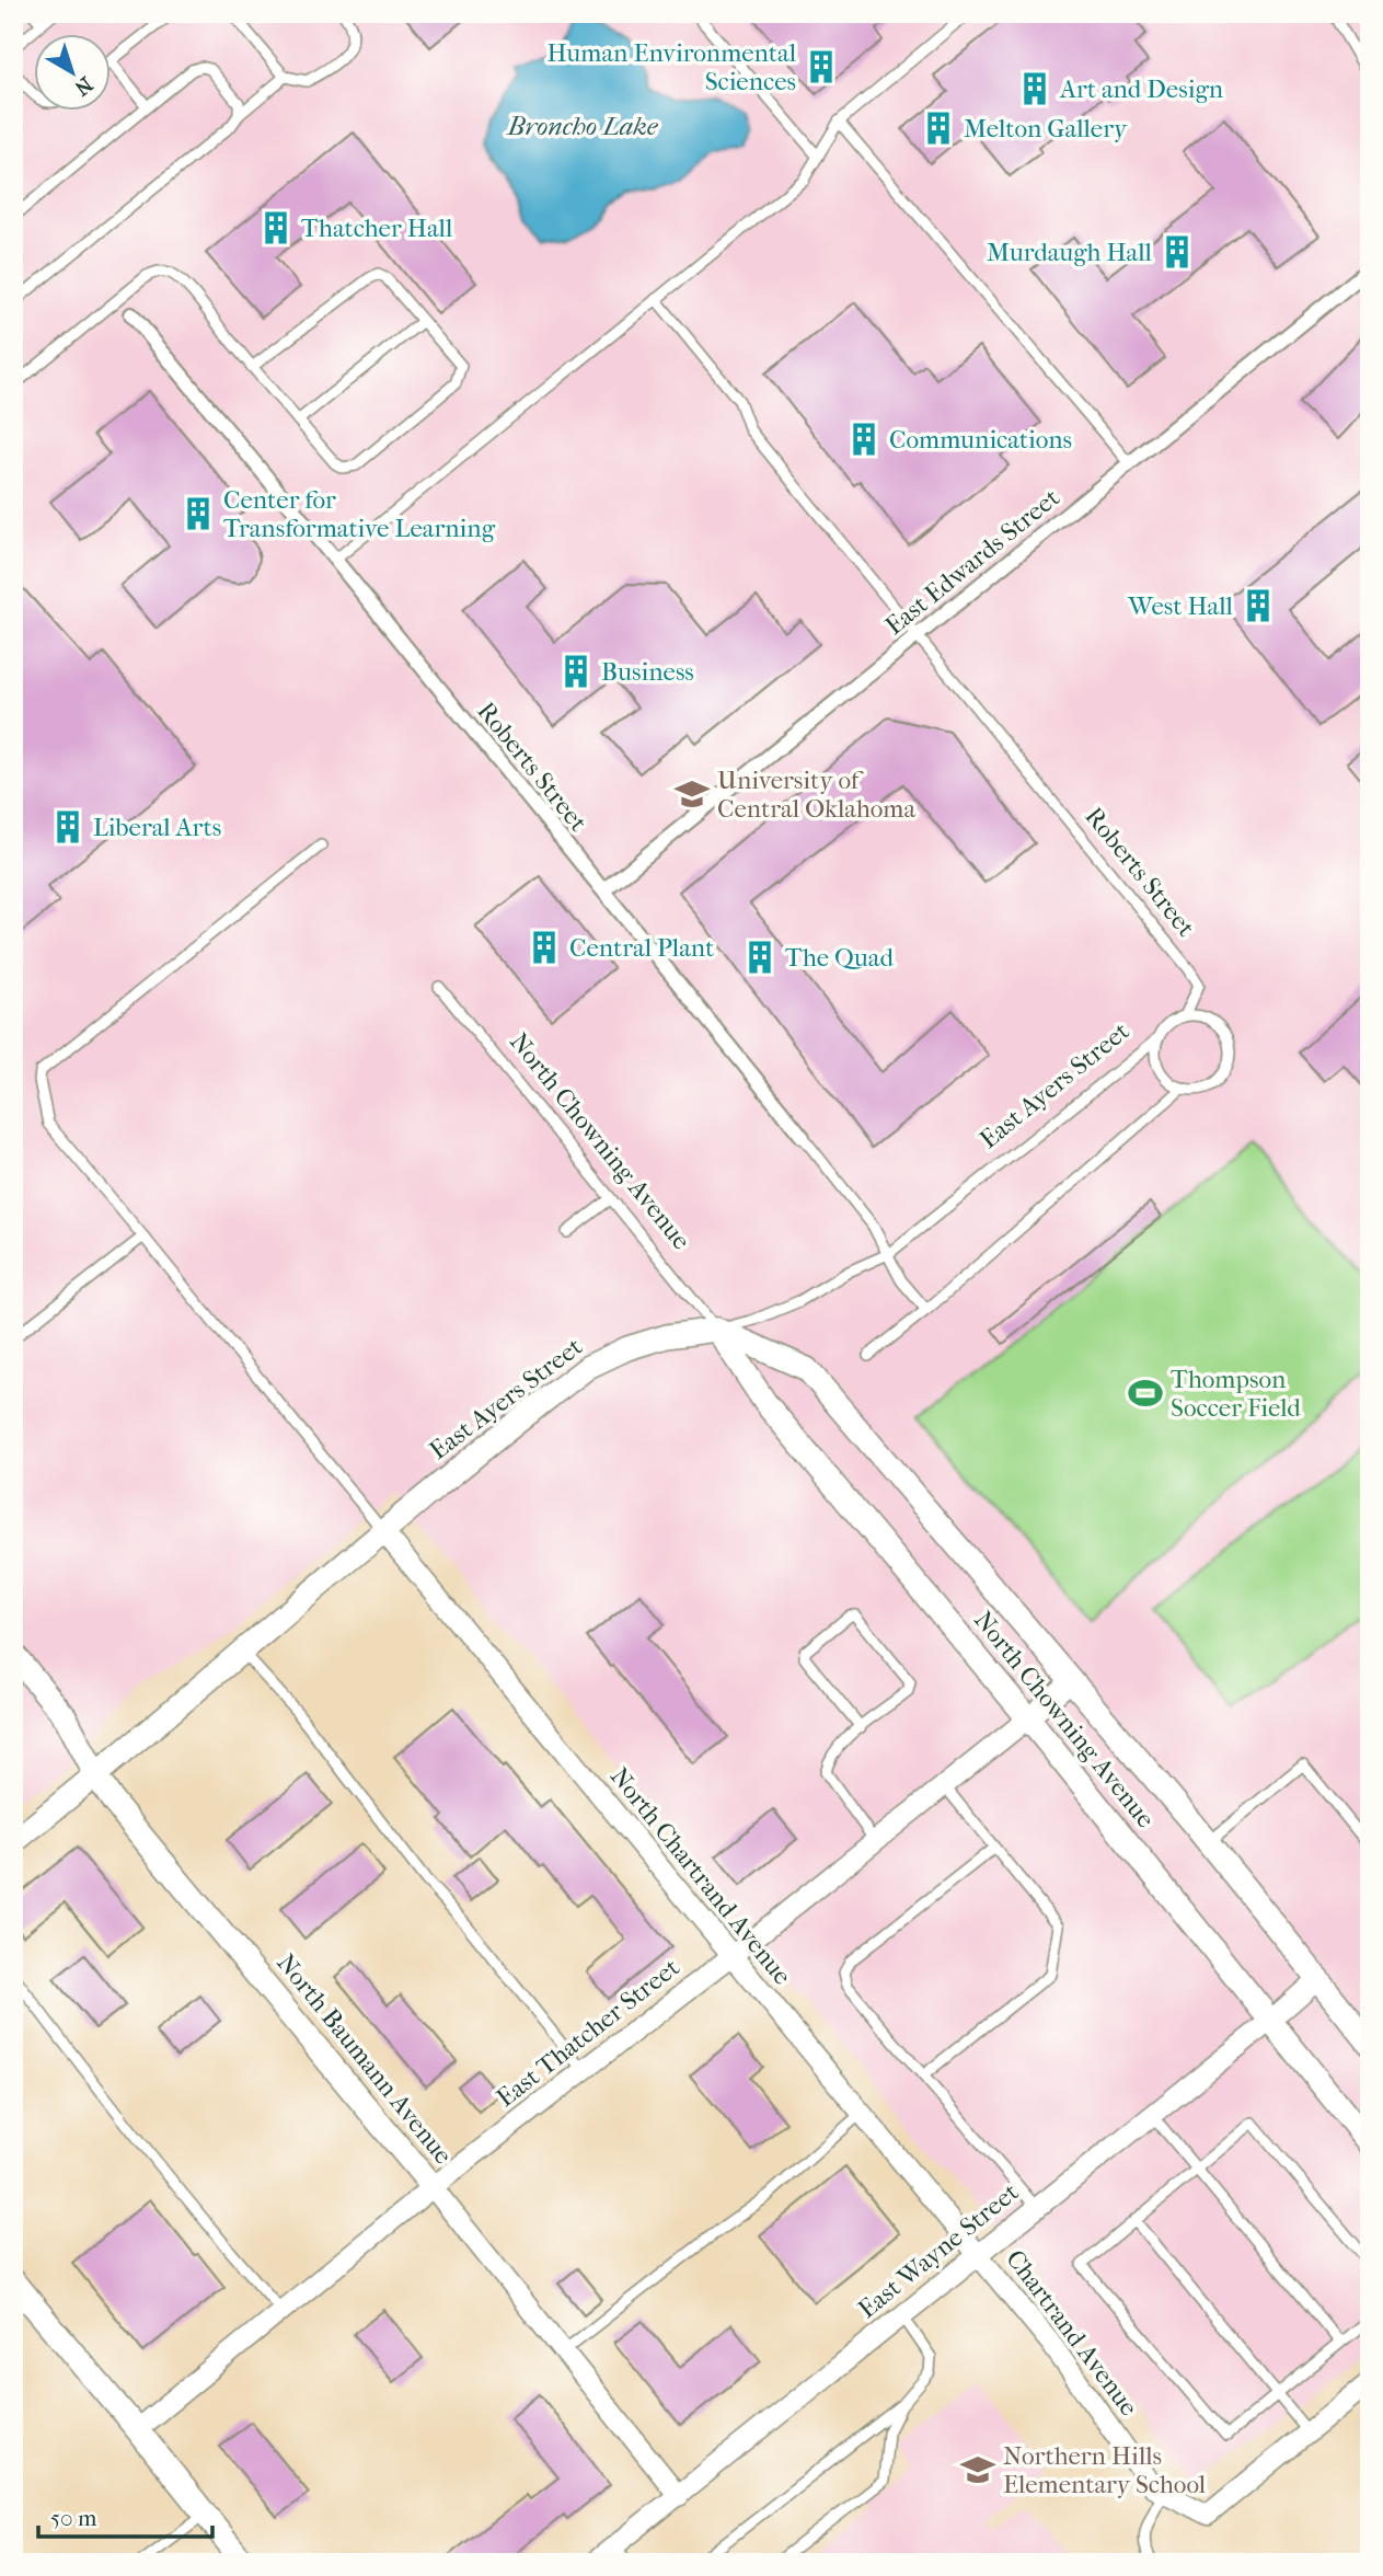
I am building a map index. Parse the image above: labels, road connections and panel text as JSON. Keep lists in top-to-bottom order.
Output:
{
  "streets": {
    "street": [
      "East Edwards Street",
      "Roberts Street",
      "East Ayers Street",
      "North Chowning Avenue",
      "North Chartrand Avenue",
      "East Thatcher Street",
      "North Baumann Avenue",
      "East Wayne Street",
      "Chartrand Avenue"
    ]
  },
  "crossings": [
    ["East Edwards Street", "Roberts Street"],
    ["Roberts Street", "East Ayers Street"],
    ["East Ayers Street", "North Chowning Avenue"],
    ["East Ayers Street", "North Chartrand Avenue"],
    ["East Ayers Street", "North Baumann Avenue"],
    ["North Chowning Avenue", "East Thatcher Street"],
    ["North Chowning Avenue", "East Wayne Street"],
    ["North Chartrand Avenue", "East Thatcher Street"],
    ["North Chartrand Avenue", "East Wayne Street"],
    ["North Chartrand Avenue", "Chartrand Avenue"],
    ["East Thatcher Street", "North Baumann Avenue"],
    ["North Baumann Avenue", "East Wayne Street"],
    ["East Wayne Street", "Chartrand Avenue"]
  ],
  "water": ["Broncho Lake"],
  "places": {
    "building": [
      "Human Environmental Sciences",
      "Art and Design",
      "Melton Gallery",
      "Thatcher Hall",
      "Murdaugh Hall",
      "Communications",
      "Center for Transformative Learning",
      "West Hall",
      "Business",
      "Liberal Arts",
      "Central Plant",
      "The Quad"
    ],
    "school or university": ["University of Central Oklahoma", "Northern Hills Elementary School"],
    "sports": ["Thompson Soccer Field"]
  },
  "scale_bar": "50 m",
  "north": "bottom right"
}
